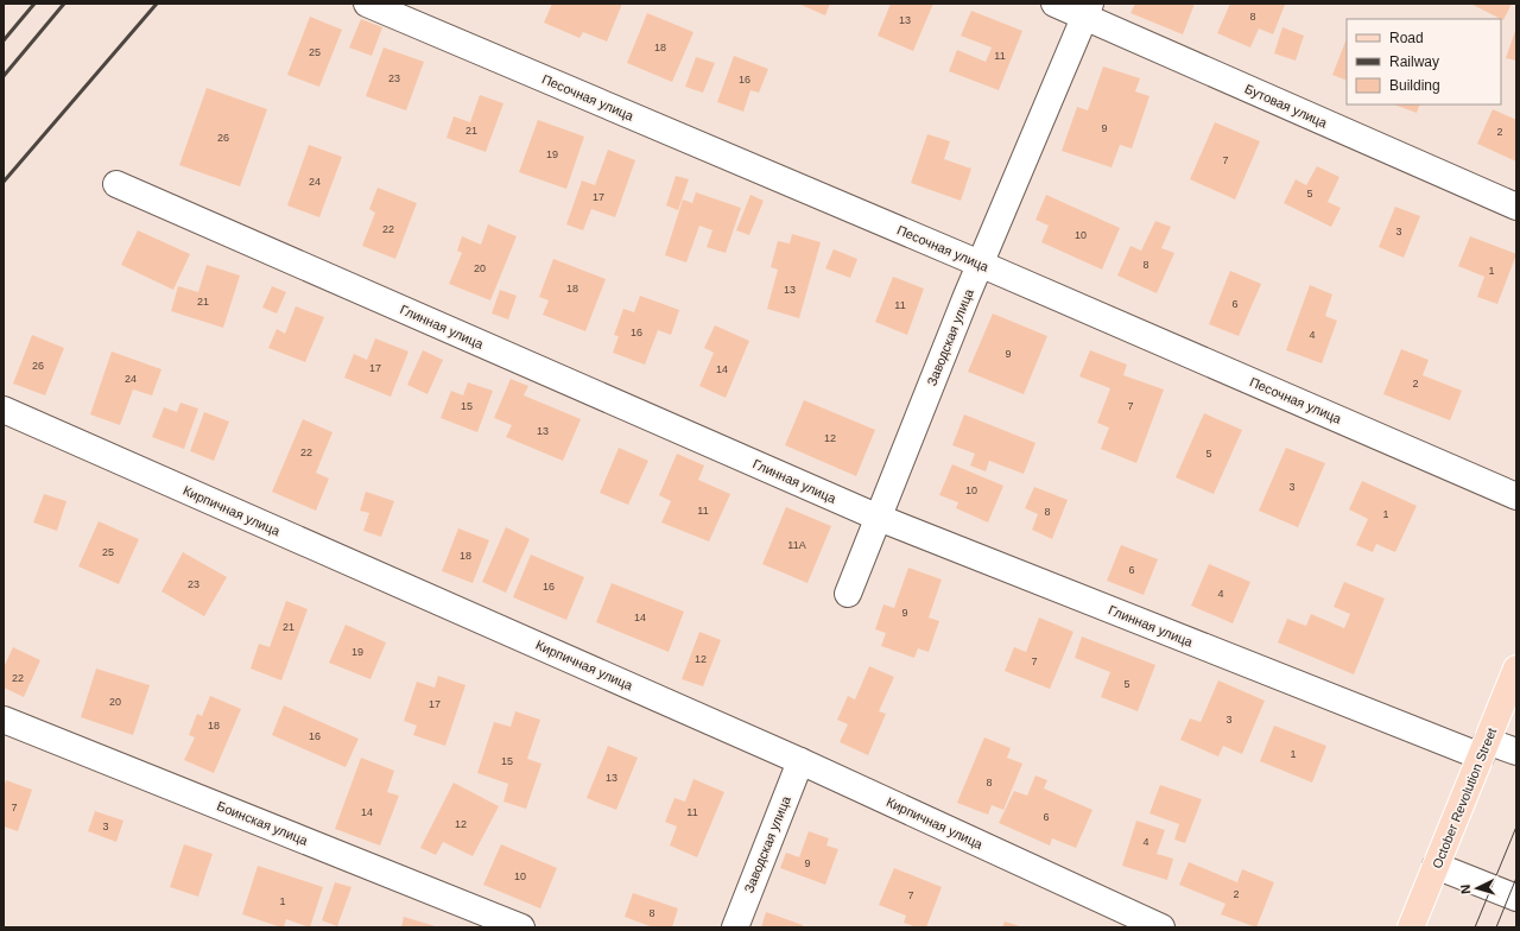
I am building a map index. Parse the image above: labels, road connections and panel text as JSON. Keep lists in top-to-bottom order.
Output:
{
  "streets": {
    "main road": ["October Revolution Street"],
    "street": [
      "Песочная улица",
      "Бутовая улица",
      "Глинная улица",
      "Заводская улица",
      "Кирпичная улица",
      "Боинская улица"
    ]
  },
  "crossings": [
    ["Песочная улица", "Заводская улица"],
    ["Бутовая улица", "Заводская улица"],
    ["Глинная улица", "Заводская улица"],
    ["Глинная улица", "October Revolution Street"],
    ["Заводская улица", "Кирпичная улица"]
  ],
  "house_numbers": [
    "8",
    "13",
    "18",
    "25",
    "11",
    "23",
    "16",
    "9",
    "21",
    "2",
    "26",
    "19",
    "7",
    "24",
    "5",
    "17",
    "22",
    "3",
    "10",
    "8",
    "20",
    "1",
    "18",
    "13",
    "21",
    "6",
    "11",
    "16",
    "4",
    "9",
    "26",
    "17",
    "14",
    "24",
    "2",
    "15",
    "7",
    "13",
    "12",
    "22",
    "5",
    "3",
    "10",
    "11",
    "8",
    "1",
    "11А",
    "25",
    "18",
    "6",
    "23",
    "16",
    "4",
    "9",
    "14",
    "21",
    "19",
    "12",
    "7",
    "22",
    "5",
    "20",
    "17",
    "3",
    "18",
    "16",
    "1",
    "15",
    "13",
    "8",
    "7",
    "14",
    "11",
    "6",
    "12",
    "3",
    "4",
    "9",
    "10",
    "2",
    "7",
    "1",
    "8"
  ],
  "legend": ["Road", "Railway", "Building"],
  "north": "left"
}
